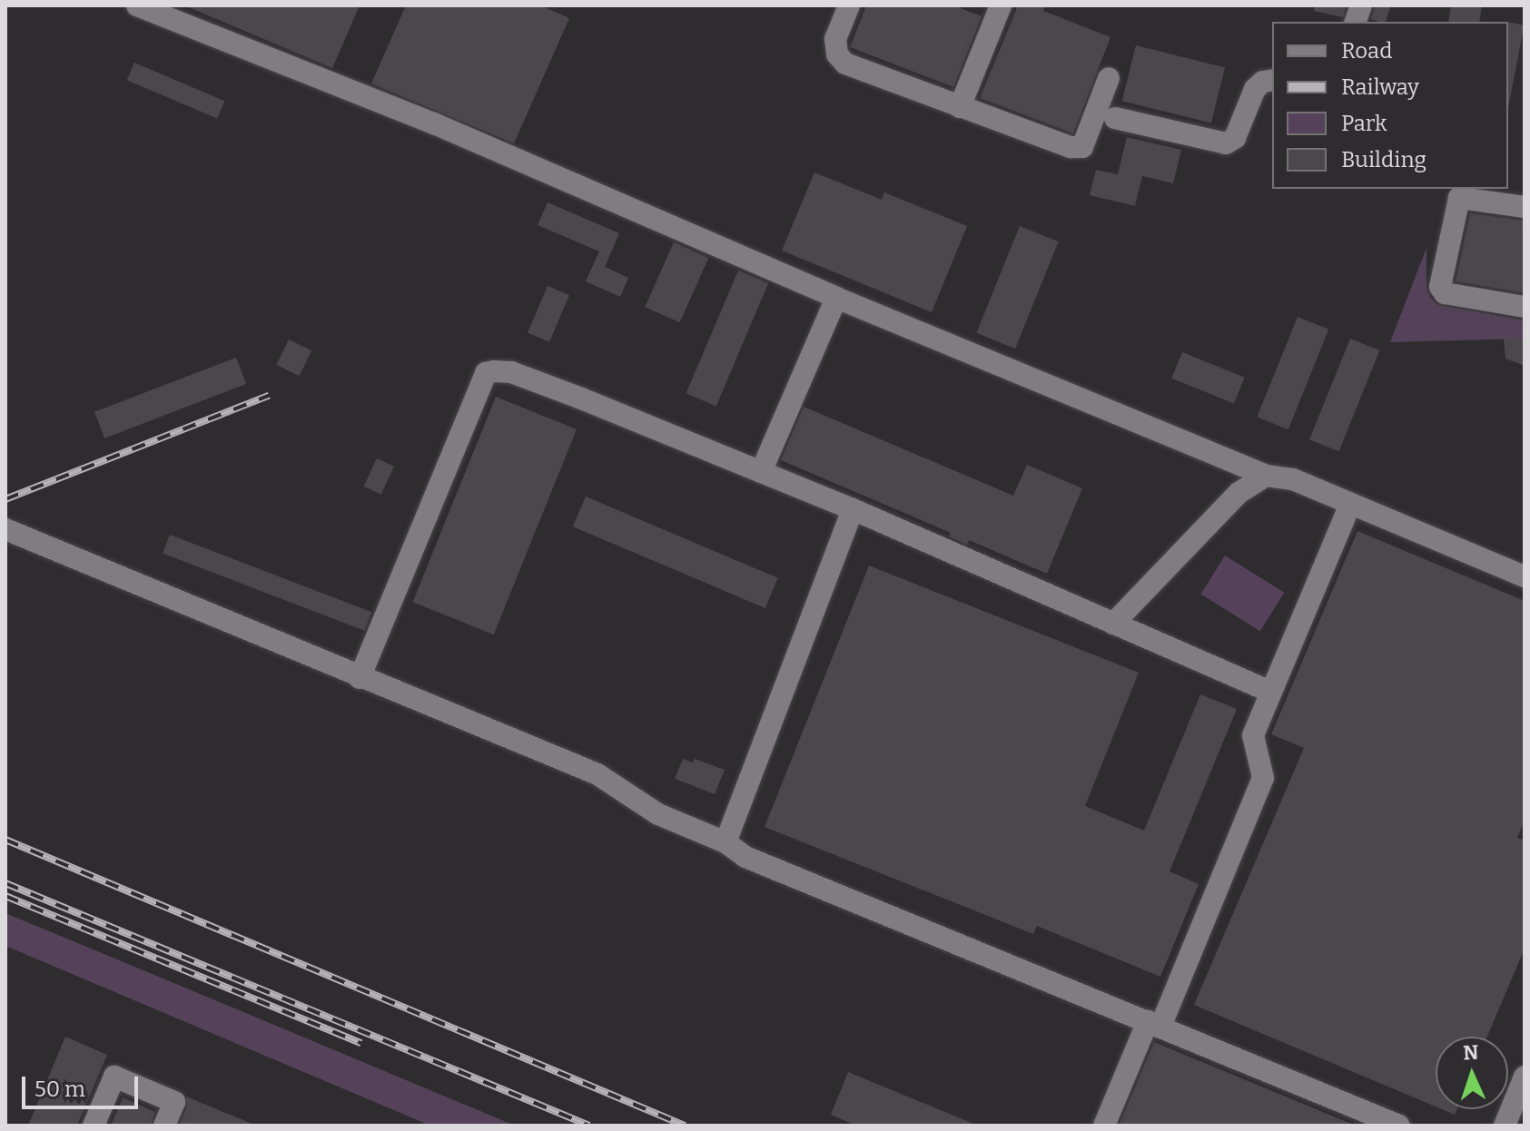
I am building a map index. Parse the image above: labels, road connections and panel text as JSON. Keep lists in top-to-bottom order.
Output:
{
  "legend": [
    "Road",
    "Railway",
    "Park",
    "Building"
  ],
  "scale_bar": "50 m",
  "north": "top"
}
